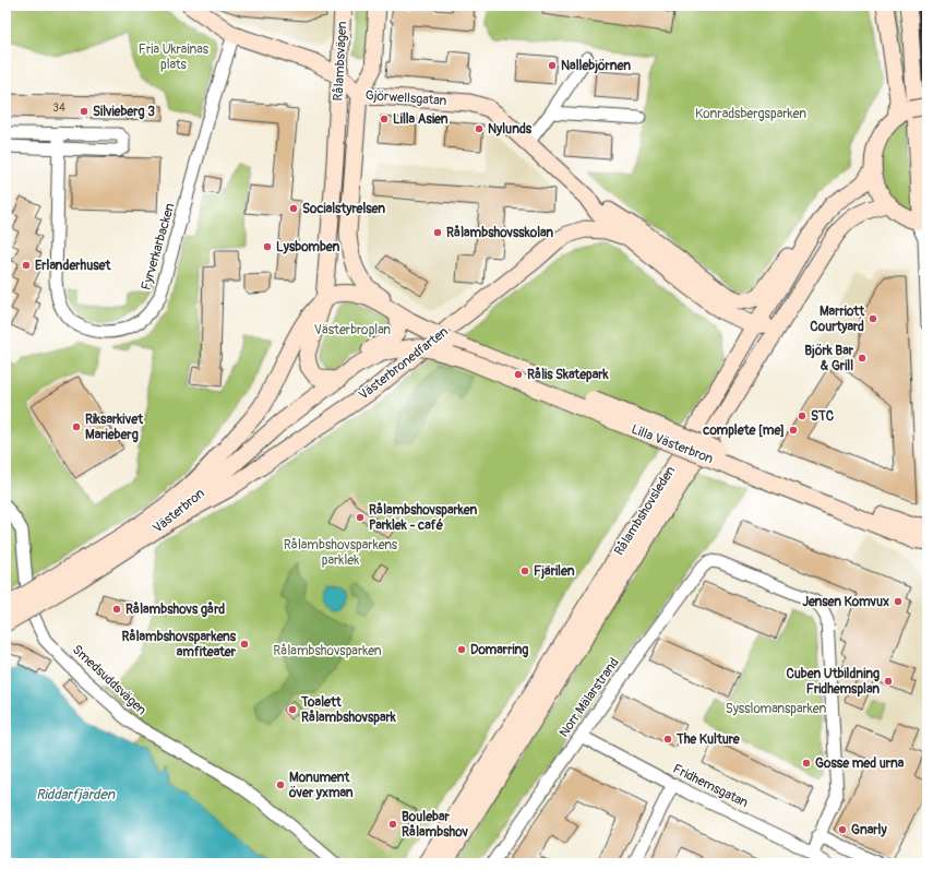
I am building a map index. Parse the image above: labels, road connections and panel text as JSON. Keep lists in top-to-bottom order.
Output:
{
  "streets": {
    "main road": [
      "Rålambsvägen",
      "Gjörwellsgatan",
      "Västerbronedfarten",
      "Lilla Västerbron",
      "Västerbron",
      "Rålambshovsleden"
    ],
    "street": [
      "Fyrverkarbacken",
      "Smedsuddsvägen",
      "Norr Mälarstrand",
      "Fridhemsgatan"
    ]
  },
  "crossings": [
    ["Rålambsvägen", "Gjörwellsgatan"],
    ["Rålambsvägen", "Lilla Västerbron"],
    ["Rålambsvägen", "Västerbron"],
    ["Gjörwellsgatan", "Fyrverkarbacken"],
    ["Gjörwellsgatan", "Västerbronedfarten"],
    ["Gjörwellsgatan", "Rålambshovsleden"],
    ["Västerbronedfarten", "Västerbron"],
    ["Norr Mälarstrand", "Fridhemsgatan"]
  ],
  "water": ["Riddarfjärden"],
  "parks": [
    "Fria Ukrainas plats",
    "Konradsbergsparken",
    "Västerbroplan",
    "Rålambshovsparkens parklek",
    "Rålambshovsparken",
    "Sysslomansparken"
  ],
  "places": [
    "Nallebjörnen",
    "Silvieberg 3",
    "Lilla Asien",
    "Nylunds",
    "Socialstyrelsen",
    "Rålambshovsskolan",
    "Lysbomben",
    "Erlanderhuset",
    "Marriott Courtyard",
    "Björk Bar & Grill",
    "Rålis Skatepark",
    "STC",
    "Riksarkivet Marieberg",
    "complete [me]",
    "Rålambshovsparken Parklek - café",
    "Fjärilen",
    "Jensen Komvux",
    "Rålambshovs gård",
    "Rålambshovsparkens amfiteater",
    "Domarring",
    "Cuben Utbildning Fridhemsplan",
    "Toalett Rålambshovspark",
    "The Kulture",
    "Gosse med urna",
    "Monument över yxman",
    "Boulebar Rålambshov",
    "Gnarly"
  ],
  "house_numbers": ["34"]
}
